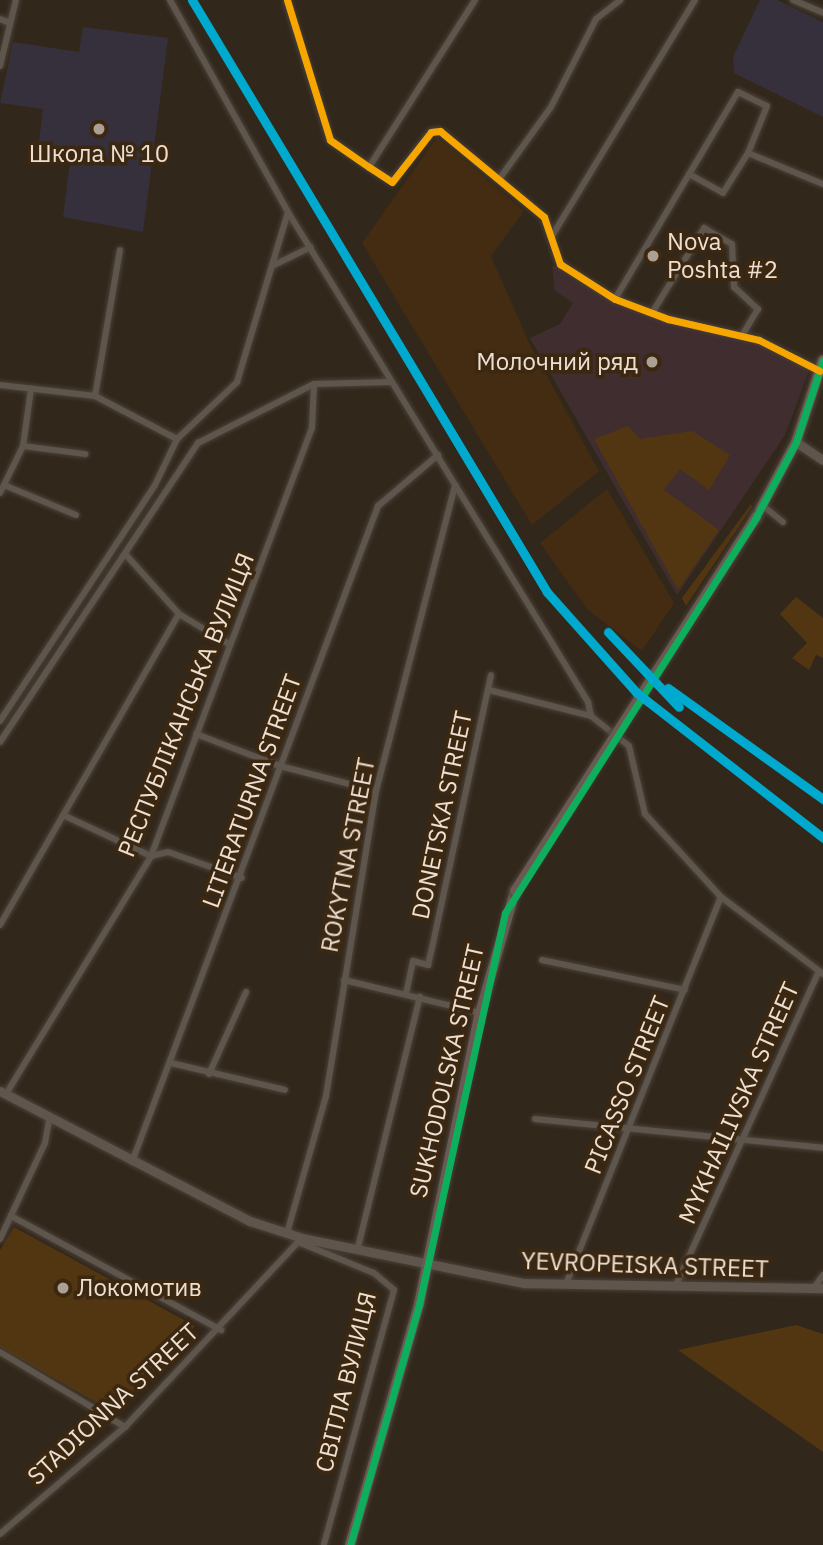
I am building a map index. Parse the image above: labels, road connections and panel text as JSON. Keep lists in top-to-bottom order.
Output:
{
  "streets": {
    "main road": ["SUKHODOLSKA STREET"],
    "street": [
      "РЕСПУБЛІКАНСЬКА ВУЛИЦЯ",
      "LITERATURNA STREET",
      "DONETSKA STREET",
      "ROKYTNA STREET",
      "PICASSO STREET",
      "MYKHAILIVSKA STREET",
      "YEVROPEISKA STREET",
      "СВІТЛА ВУЛИЦЯ",
      "STADIONNA STREET"
    ]
  },
  "crossings": [
    ["РЕСПУБЛІКАНСЬКА ВУЛИЦЯ", "YEVROPEISKA STREET"],
    ["LITERATURNA STREET", "YEVROPEISKA STREET"],
    ["DONETSKA STREET", "PICASSO STREET"],
    ["ROKYTNA STREET", "YEVROPEISKA STREET"],
    ["SUKHODOLSKA STREET", "YEVROPEISKA STREET"],
    ["PICASSO STREET", "YEVROPEISKA STREET"],
    ["MYKHAILIVSKA STREET", "YEVROPEISKA STREET"],
    ["YEVROPEISKA STREET", "СВІТЛА ВУЛИЦЯ"],
    ["YEVROPEISKA STREET", "STADIONNA STREET"],
    ["СВІТЛА ВУЛИЦЯ", "STADIONNA STREET"]
  ],
  "places": [
    "Школа № 10",
    "Nova Poshta #2",
    "Молочний ряд",
    "Локомотив"
  ]
}
